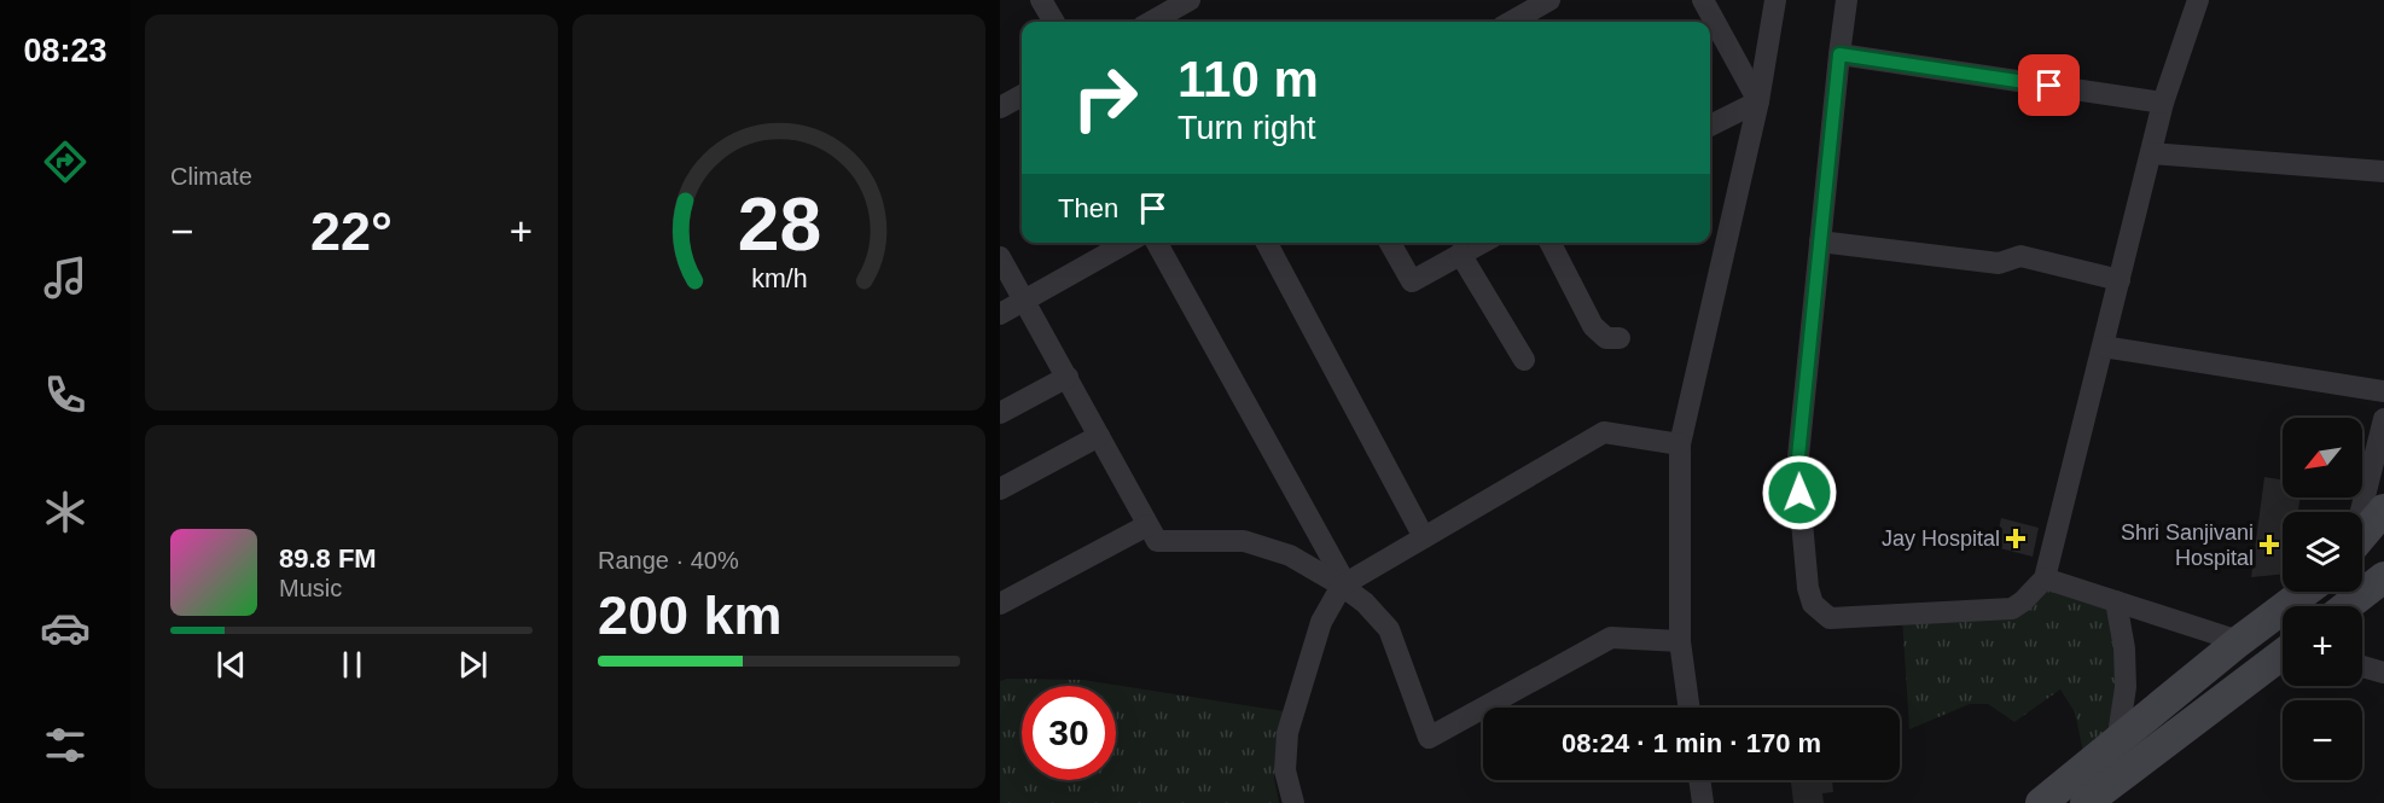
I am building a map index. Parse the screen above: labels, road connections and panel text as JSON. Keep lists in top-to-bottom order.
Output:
{
  "places": {
    "health": ["Jay Hospital", "Shri Sanjivani Hospital"]
  },
  "north": "bottom left",
  "page": {
    "tabs": "08:23",
    "tile": [
      "Climate",
      ["Range · 40%", "200 km"]
    ],
    "turn": ["110 m", "Turn right"],
    "then": "Then",
    "heat": ["−", "22°", "+"],
    "map_buttons": ["+", "−"],
    "song": ["89.8 FM", "Music"],
    "limit": "30",
    "trip": "08:24 · 1 min · 170 m",
    "gauge": ["28", "km/h"]
  }
}
